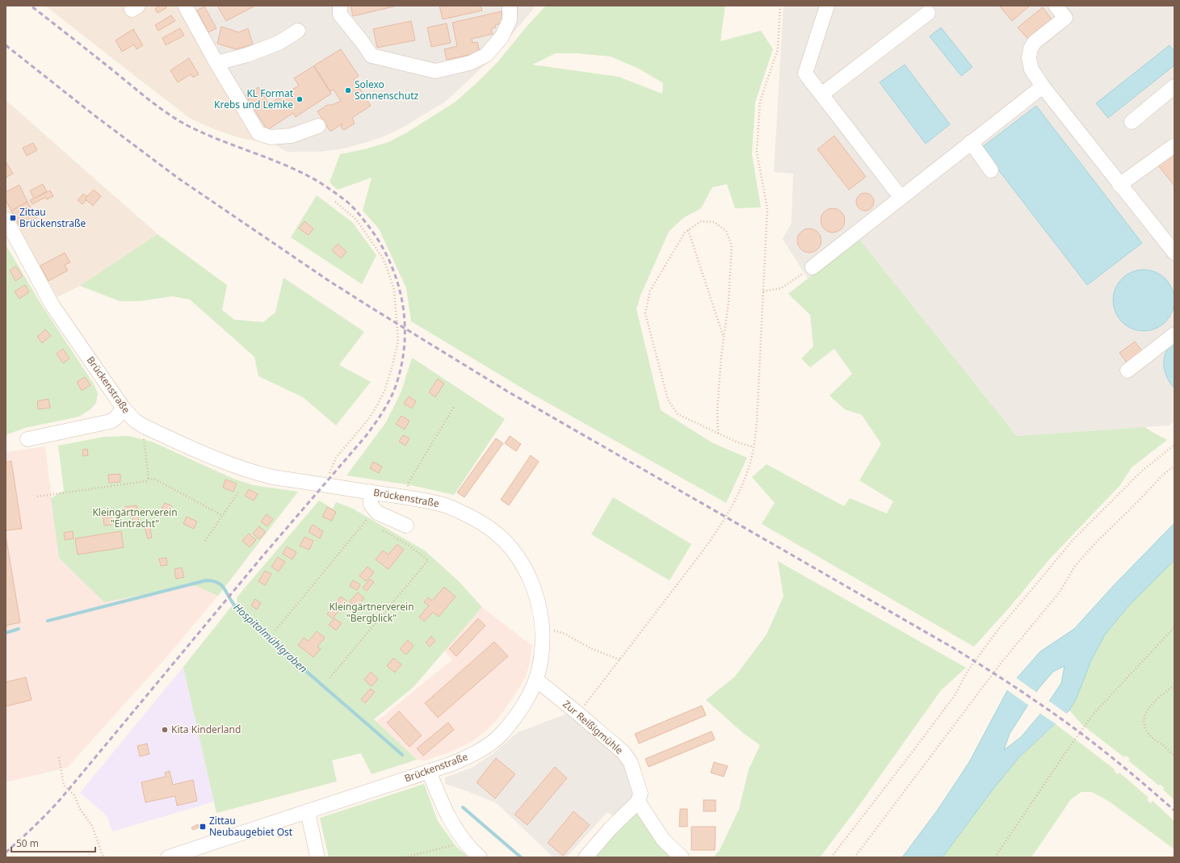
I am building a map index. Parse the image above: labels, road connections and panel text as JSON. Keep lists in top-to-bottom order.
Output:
{
  "streets": {
    "street": ["Brückenstraße", "Zur Reißigmühle"]
  },
  "crossings": [
    ["Brückenstraße", "Zur Reißigmühle"]
  ],
  "water": ["Hospitalmühlgraben"],
  "parks": ["Kleingärtnerverein \"Eintracht\"", "Kleingärtnerverein \"Bergblick\""],
  "places": {
    "other": ["Solexo Sonnenschutz", "KL Format Krebs und Lemke", "Kita Kinderland"],
    "transit": ["Zittau Brückenstraße", "Zittau Neubaugebiet Ost"]
  },
  "scale_bar": "50 m"
}
